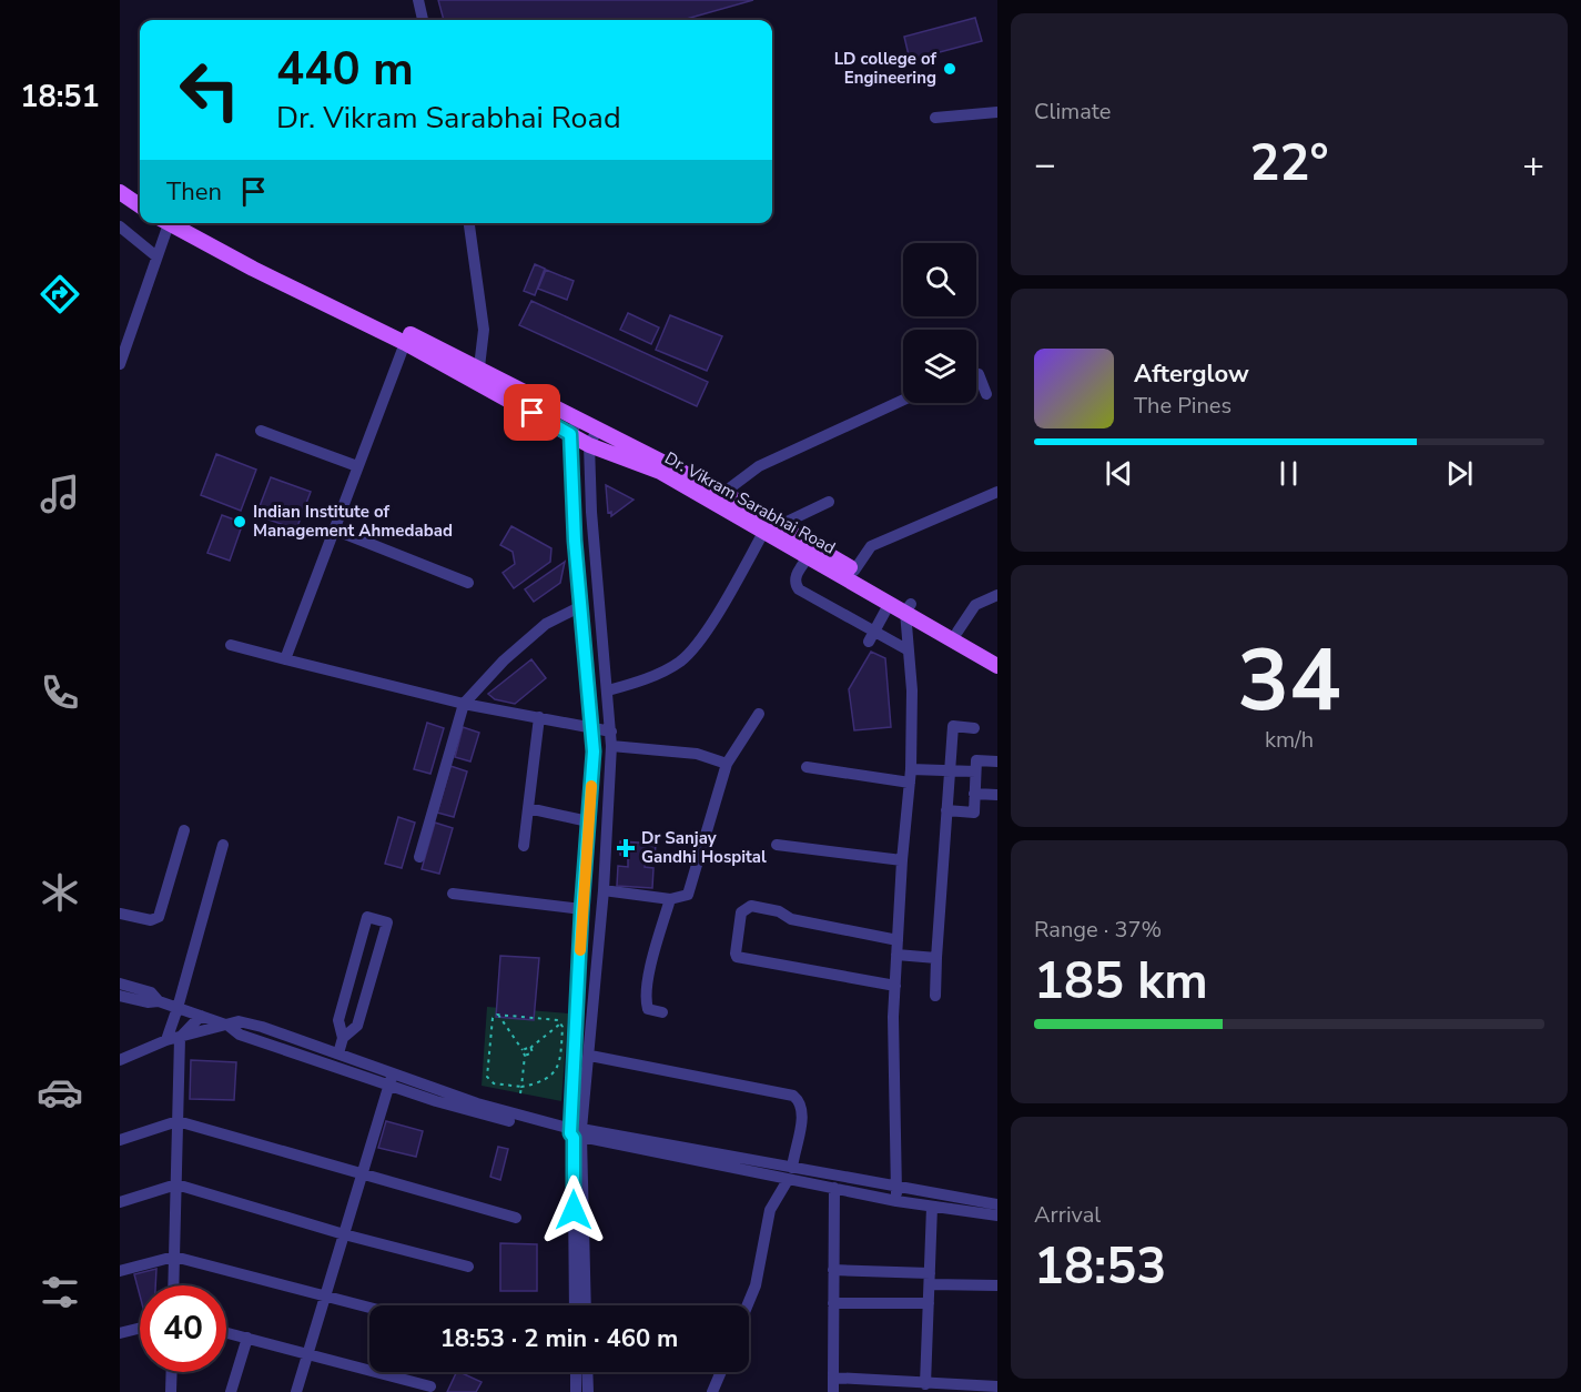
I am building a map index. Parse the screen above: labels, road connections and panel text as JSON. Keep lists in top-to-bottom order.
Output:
{
  "streets": {
    "main road": ["Dr. Vikram Sarabhai Road"]
  },
  "places": {
    "other": ["LD college of Engineering", "Indian Institute of Management Ahmedabad"],
    "health": ["Dr Sanjay Gandhi Hospital"]
  },
  "page": {
    "tabs": "18:51",
    "tile": [
      "Climate",
      ["34", "km/h"],
      ["Range · 37%", "185 km"],
      ["Arrival", "18:53"]
    ],
    "turn": ["440 m", "Dr. Vikram Sarabhai Road"],
    "heat": ["−", "22°", "+"],
    "then": "Then",
    "song": ["Afterglow", "The Pines"],
    "limit": "40",
    "trip": "18:53 · 2 min · 460 m"
  }
}
